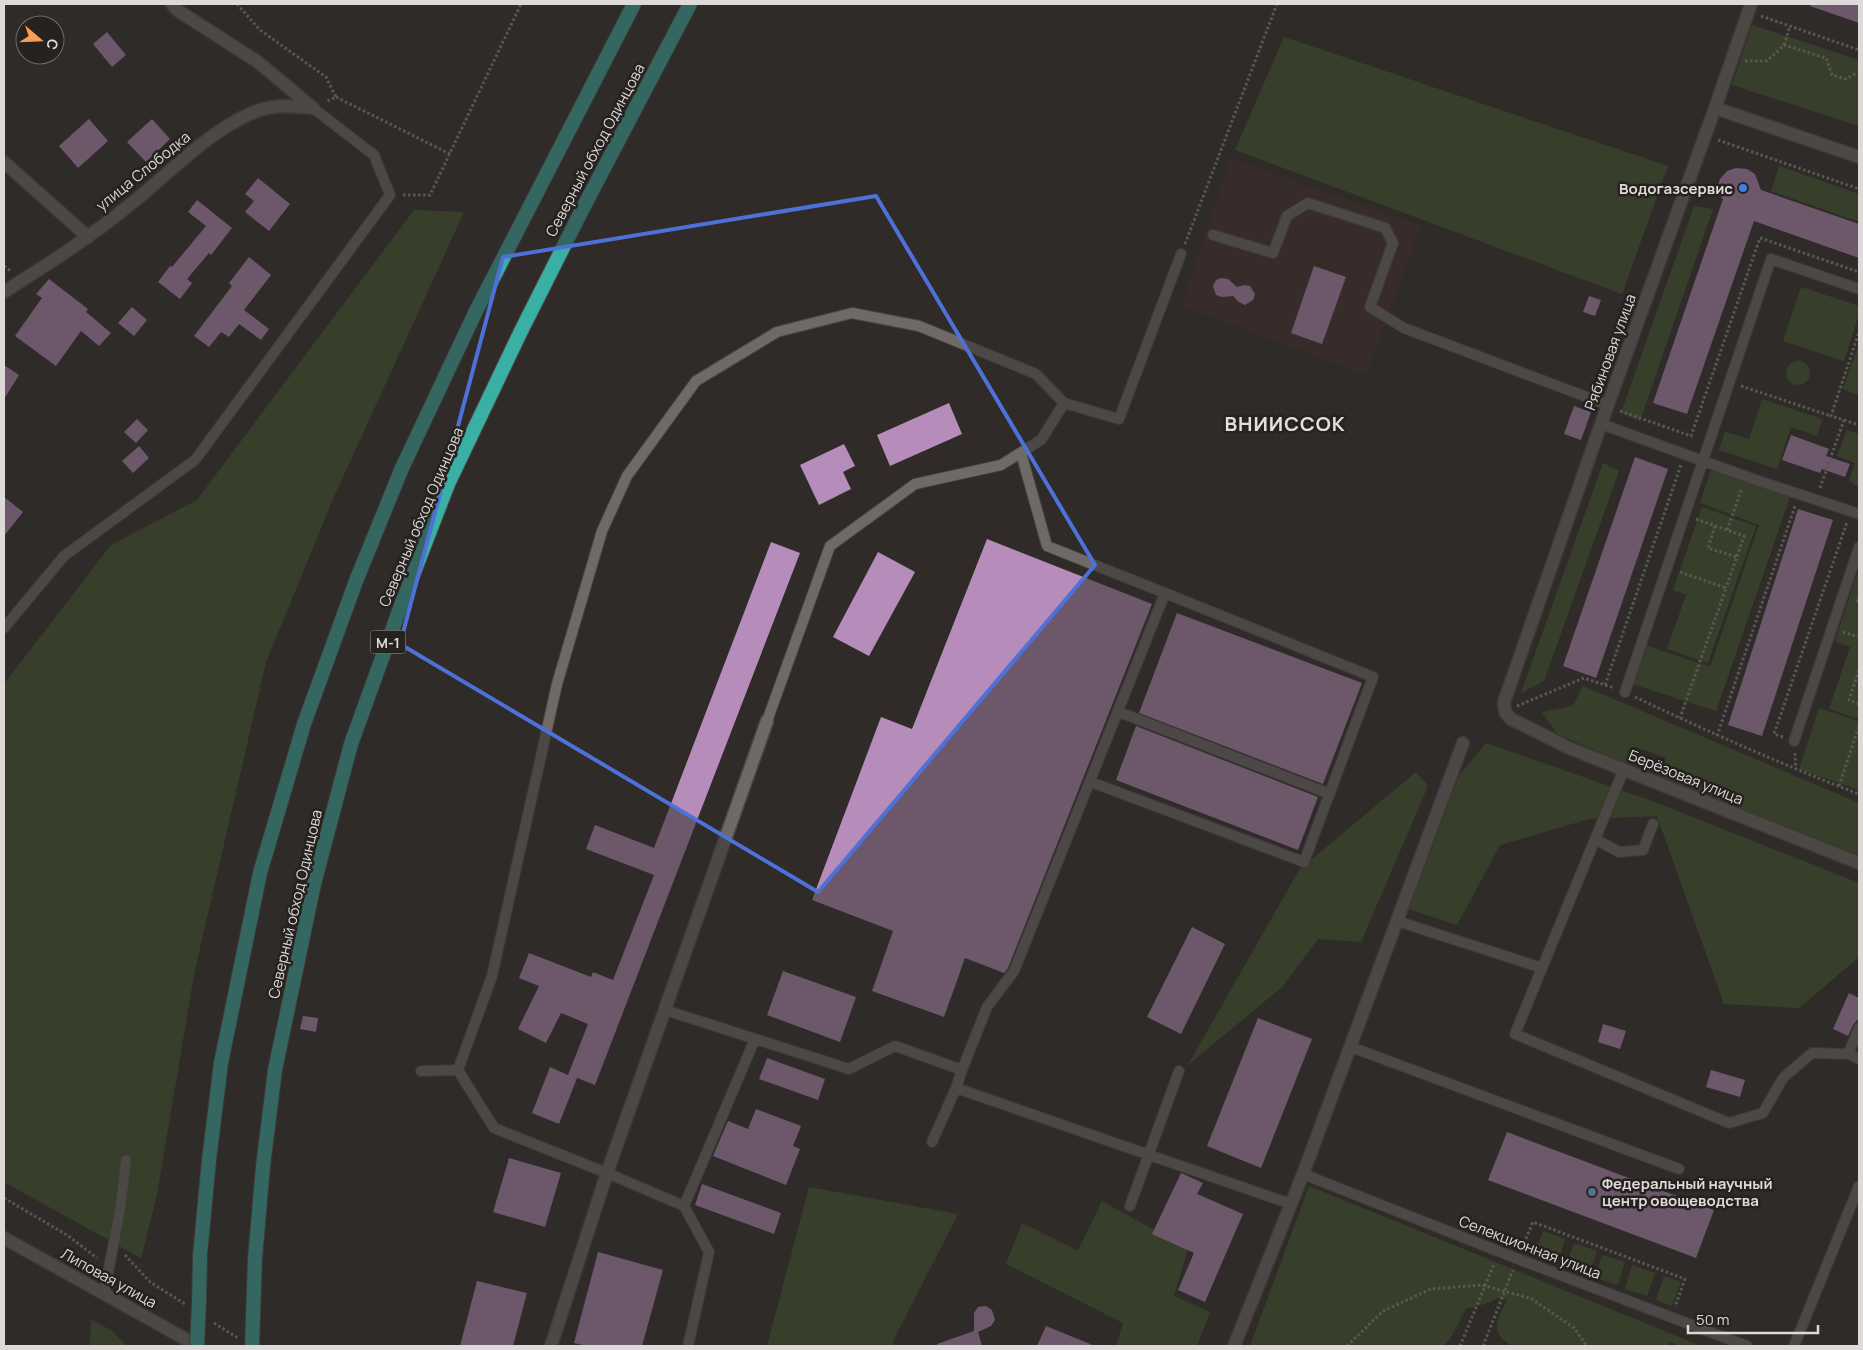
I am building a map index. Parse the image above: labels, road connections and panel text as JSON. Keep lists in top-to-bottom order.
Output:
{
  "streets": {
    "highway": ["Северный обход Одинцова", "М-1"],
    "street": [
      "улица Слободка",
      "Рябиновая улица",
      "Берёзовая улица",
      "Липовая улица"
    ],
    "lane": ["Селекционная улица"]
  },
  "crossings": [
    ["Северный обход Одинцова", "Липовая улица"],
    ["Рябиновая улица", "Берёзовая улица"]
  ],
  "districts": ["ВНИИССОК"],
  "places": ["Водогазсервис", "Федеральный научный центр овощеводства"],
  "scale_bar": "50 m",
  "north": "right"
}
